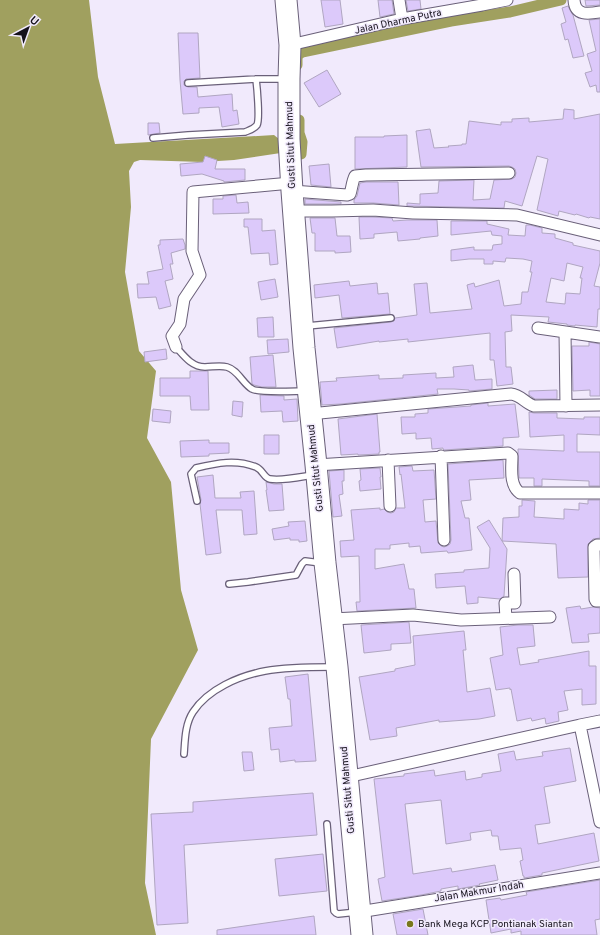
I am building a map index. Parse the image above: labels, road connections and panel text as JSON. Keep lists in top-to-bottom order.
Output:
{
  "streets": {
    "highway": ["Gusti Situt Mahmud"],
    "street": ["Jalan Dharma Putra", "Jalan Makmur Indah"]
  },
  "crossings": [
    ["Jalan Dharma Putra", "Gusti Situt Mahmud"],
    ["Gusti Situt Mahmud", "Jalan Makmur Indah"]
  ],
  "places": ["Bank Mega KCP Pontianak Siantan"],
  "north": "top right"
}
